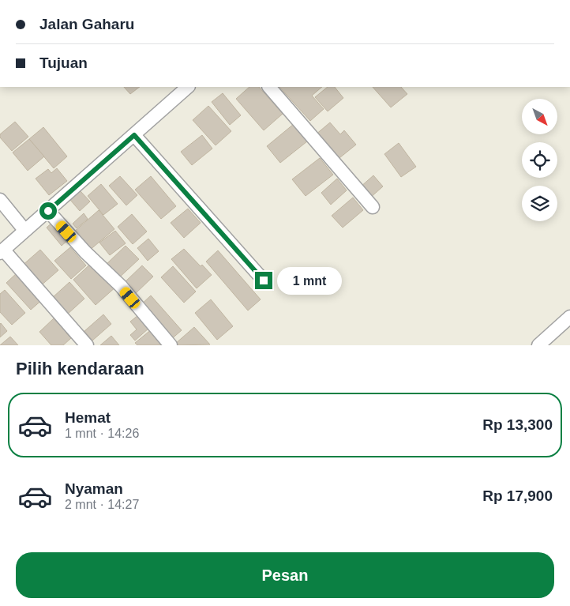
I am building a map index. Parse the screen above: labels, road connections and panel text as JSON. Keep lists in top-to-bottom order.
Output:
{
  "north": "bottom right",
  "page": {
    "banner": ["Jalan Gaharu", "Tujuan"],
    "bubble": "1 mnt",
    "heading": "Pilih kendaraan",
    "list": [
      {
        "name": "Hemat",
        "note": "1 mnt · 14:26",
        "value": "Rp 13,300"
      },
      {
        "name": "Nyaman",
        "note": "2 mnt · 14:27",
        "value": "Rp 17,900"
      }
    ],
    "buttons": "Pesan"
  }
}
